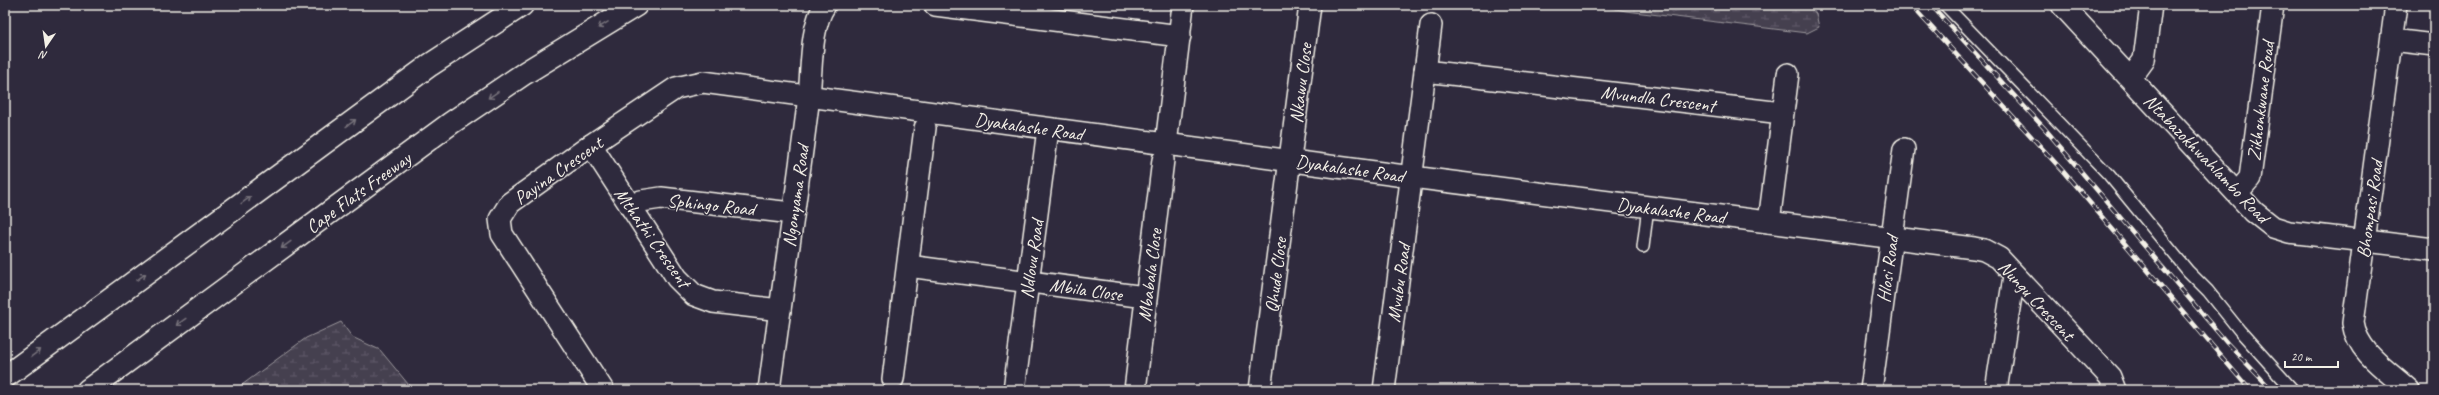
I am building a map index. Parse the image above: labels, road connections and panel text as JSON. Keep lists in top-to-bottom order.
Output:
{
  "streets": {
    "highway": ["Cape Flats Freeway"],
    "street": [
      "Nkawu Close",
      "Mvundla Crescent",
      "Zikhonkwane Road",
      "Dyakalashe Road",
      "Ntabazokhwahlambo Road",
      "Payina Crescent",
      "Ngonyama Road",
      "Sphingo Road",
      "Bhompasi Road",
      "Mthathi Crescent",
      "Ndlovu Road",
      "Hlosi Road",
      "Mbabala Close",
      "Qhude Close",
      "Mvubu Road",
      "Mbila Close",
      "Nungu Crescent"
    ]
  },
  "crossings": [
    ["Nkawu Close", "Dyakalashe Road"],
    ["Nkawu Close", "Qhude Close"],
    ["Zikhonkwane Road", "Ntabazokhwahlambo Road"],
    ["Dyakalashe Road", "Payina Crescent"],
    ["Dyakalashe Road", "Ngonyama Road"],
    ["Dyakalashe Road", "Ndlovu Road"],
    ["Dyakalashe Road", "Hlosi Road"],
    ["Dyakalashe Road", "Mbabala Close"],
    ["Dyakalashe Road", "Qhude Close"],
    ["Dyakalashe Road", "Mvubu Road"],
    ["Dyakalashe Road", "Nungu Crescent"],
    ["Ntabazokhwahlambo Road", "Bhompasi Road"],
    ["Payina Crescent", "Ngonyama Road"],
    ["Payina Crescent", "Mthathi Crescent"],
    ["Ngonyama Road", "Sphingo Road"],
    ["Ngonyama Road", "Mthathi Crescent"],
    ["Sphingo Road", "Mthathi Crescent"],
    ["Ndlovu Road", "Mbila Close"],
    ["Hlosi Road", "Nungu Crescent"],
    ["Mbabala Close", "Mbila Close"]
  ],
  "scale_bar": "20 m",
  "north": "bottom"
}
